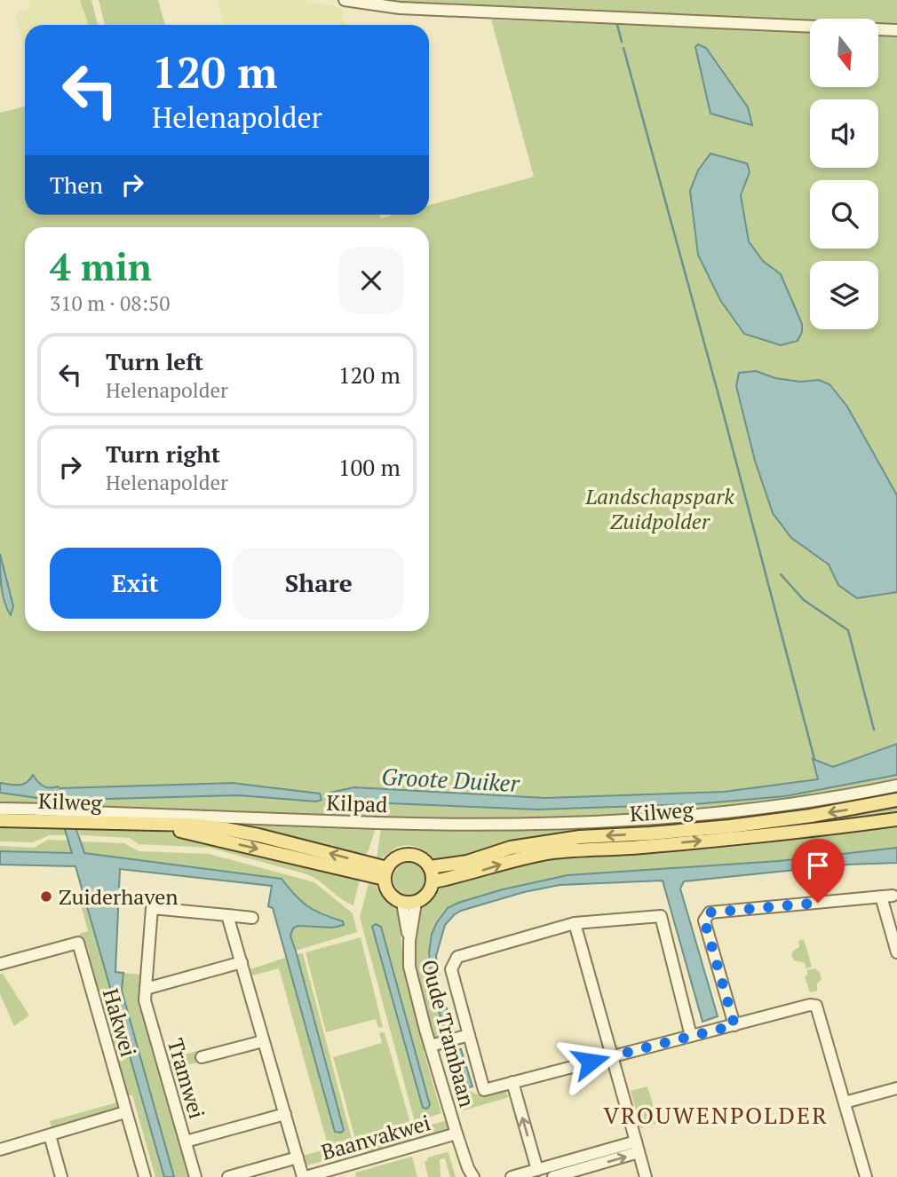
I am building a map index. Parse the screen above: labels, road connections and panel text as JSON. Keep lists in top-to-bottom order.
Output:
{
  "streets": {
    "main road": ["Kilweg"],
    "street": [
      "Kilpad",
      "Hakwei",
      "Oude Trambaan",
      "Tramwei",
      "Baanvakwei"
    ]
  },
  "crossings": [
    ["Kilweg", "Kilpad"],
    ["Kilweg", "Oude Trambaan"],
    ["Oude Trambaan", "Baanvakwei"]
  ],
  "districts": ["VROUWENPOLDER"],
  "water": ["Groote Duiker"],
  "parks": ["Landschapspark Zuidpolder"],
  "places": ["Zuiderhaven"],
  "north": "bottom",
  "page": {
    "turn": ["120 m", "Helenapolder"],
    "then": "Then",
    "heading": ["4 min", "310 m · 08:50"],
    "list": [
      {
        "name": "Turn left",
        "note": "Helenapolder",
        "value": "120 m"
      },
      {
        "name": "Turn right",
        "note": "Helenapolder",
        "value": "100 m"
      }
    ],
    "buttons": ["Exit", "Share"]
  }
}
